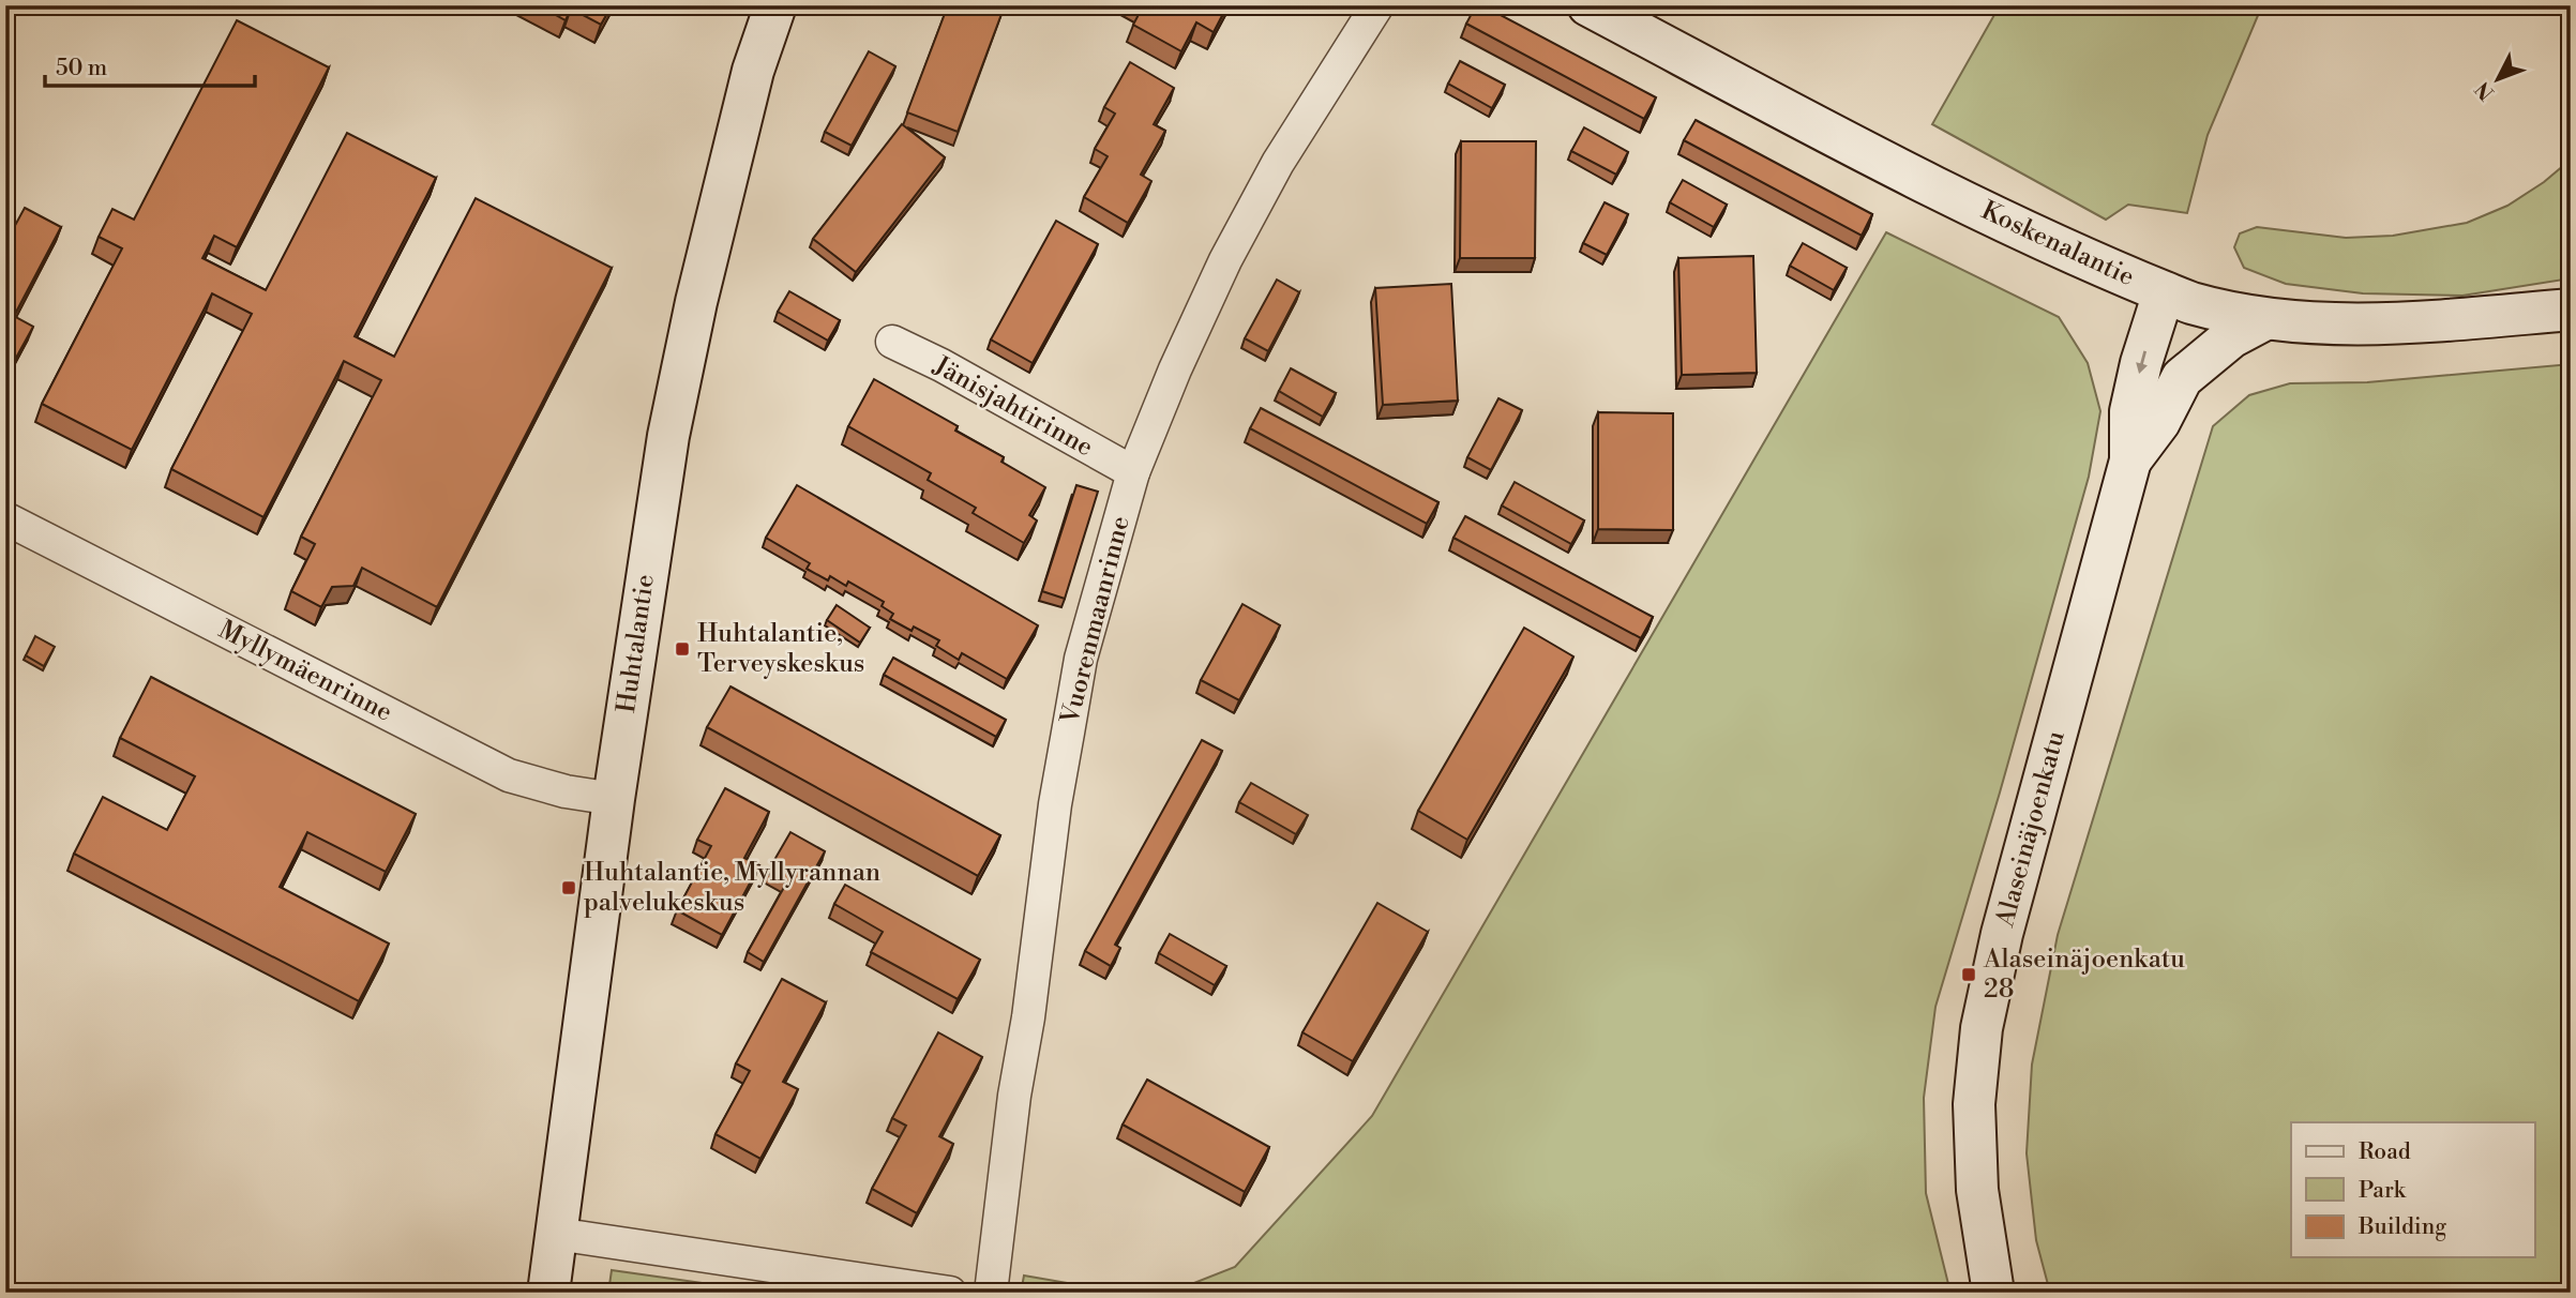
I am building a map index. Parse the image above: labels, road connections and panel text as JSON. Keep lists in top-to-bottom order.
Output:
{
  "streets": {
    "street": [
      "Koskenalantie",
      "Jänisjahtirinne",
      "Vuorenmaanrinne",
      "Huhtalantie",
      "Myllymäenrinne",
      "Alaseinäjoenkatu"
    ]
  },
  "crossings": [
    ["Koskenalantie", "Alaseinäjoenkatu"],
    ["Jänisjahtirinne", "Vuorenmaanrinne"],
    ["Huhtalantie", "Myllymäenrinne"]
  ],
  "places": {
    "transit": ["Huhtalantie, Terveyskeskus", "Huhtalantie, Myllyrannan palvelukeskus", "Alaseinäjoenkatu 28"]
  },
  "legend": ["Road", "Park", "Building"],
  "scale_bar": "50 m",
  "north": "bottom left"
}
